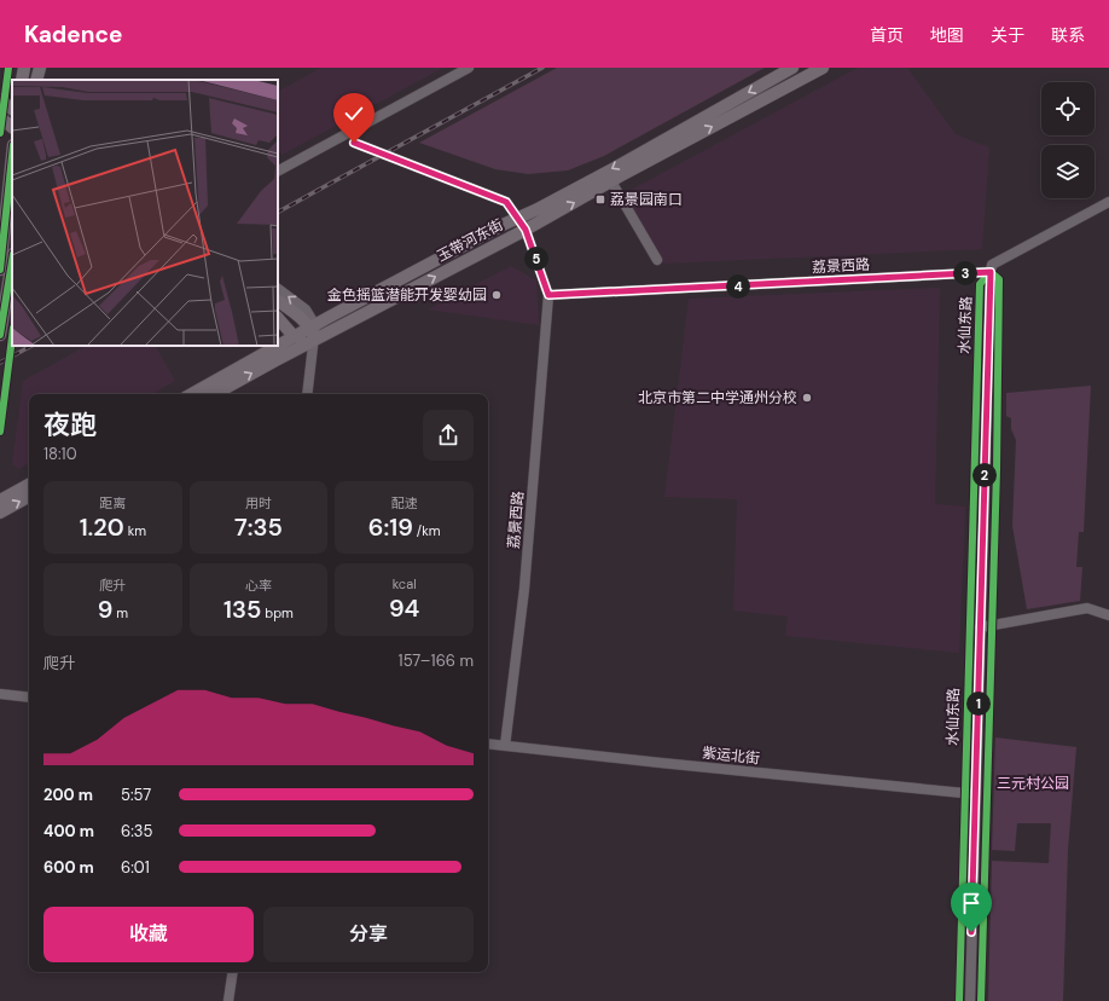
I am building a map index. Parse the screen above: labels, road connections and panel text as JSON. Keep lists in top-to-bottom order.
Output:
{
  "streets": {
    "main road": ["玉带河东街"],
    "street": ["荔景西路", "水仙东路", "紫运北街"]
  },
  "crossings": [
    ["玉带河东街", "荔景西路"],
    ["荔景西路", "水仙东路"],
    ["荔景西路", "紫运北街"],
    ["水仙东路", "紫运北街"]
  ],
  "parks": ["三元村公园"],
  "places": {
    "transit": ["荔景园南口"],
    "other": ["金色摇篮潜能开发婴幼园", "北京市第二中学通州分校"]
  },
  "page": {
    "header": "Kadence",
    "nav": [
      "首页",
      "地图",
      "关于",
      "联系"
    ],
    "pins": [
      "5",
      "3",
      "4",
      "2",
      "1"
    ],
    "heading": ["夜跑", "18:10"],
    "stats": [
      ["距离", "1.20 km"],
      ["用时", "7:35"],
      ["配速", "6:19 /km"],
      ["爬升", "9 m"],
      ["心率", "135 bpm"],
      ["kcal", "94"]
    ],
    "chart": ["爬升", "157–166 m"],
    "list": [
      {
        "name": "200 m",
        "note": "5:57"
      },
      {
        "name": "400 m",
        "note": "6:35"
      },
      {
        "name": "600 m",
        "note": "6:01"
      }
    ],
    "buttons": ["收藏", "分享"]
  }
}
